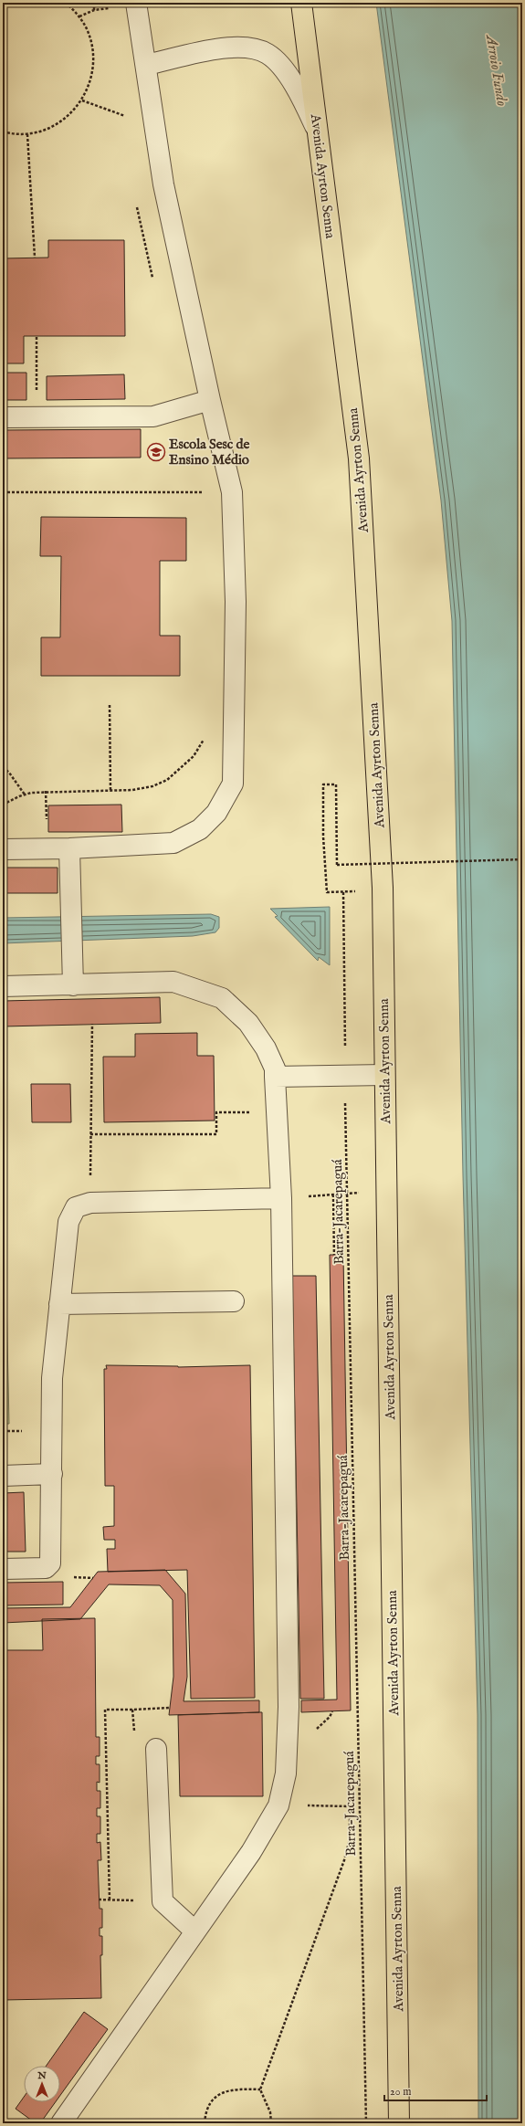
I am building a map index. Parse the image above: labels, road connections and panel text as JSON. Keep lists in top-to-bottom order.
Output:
{
  "streets": {
    "highway": ["Avenida Ayrton Senna"],
    "path": ["Barra-Jacarepaguá"]
  },
  "water": ["Arroio Fundo"],
  "places": {
    "school or university": ["Escola Sesc de Ensino Médio"]
  },
  "scale_bar": "20 m",
  "north": "top"
}
